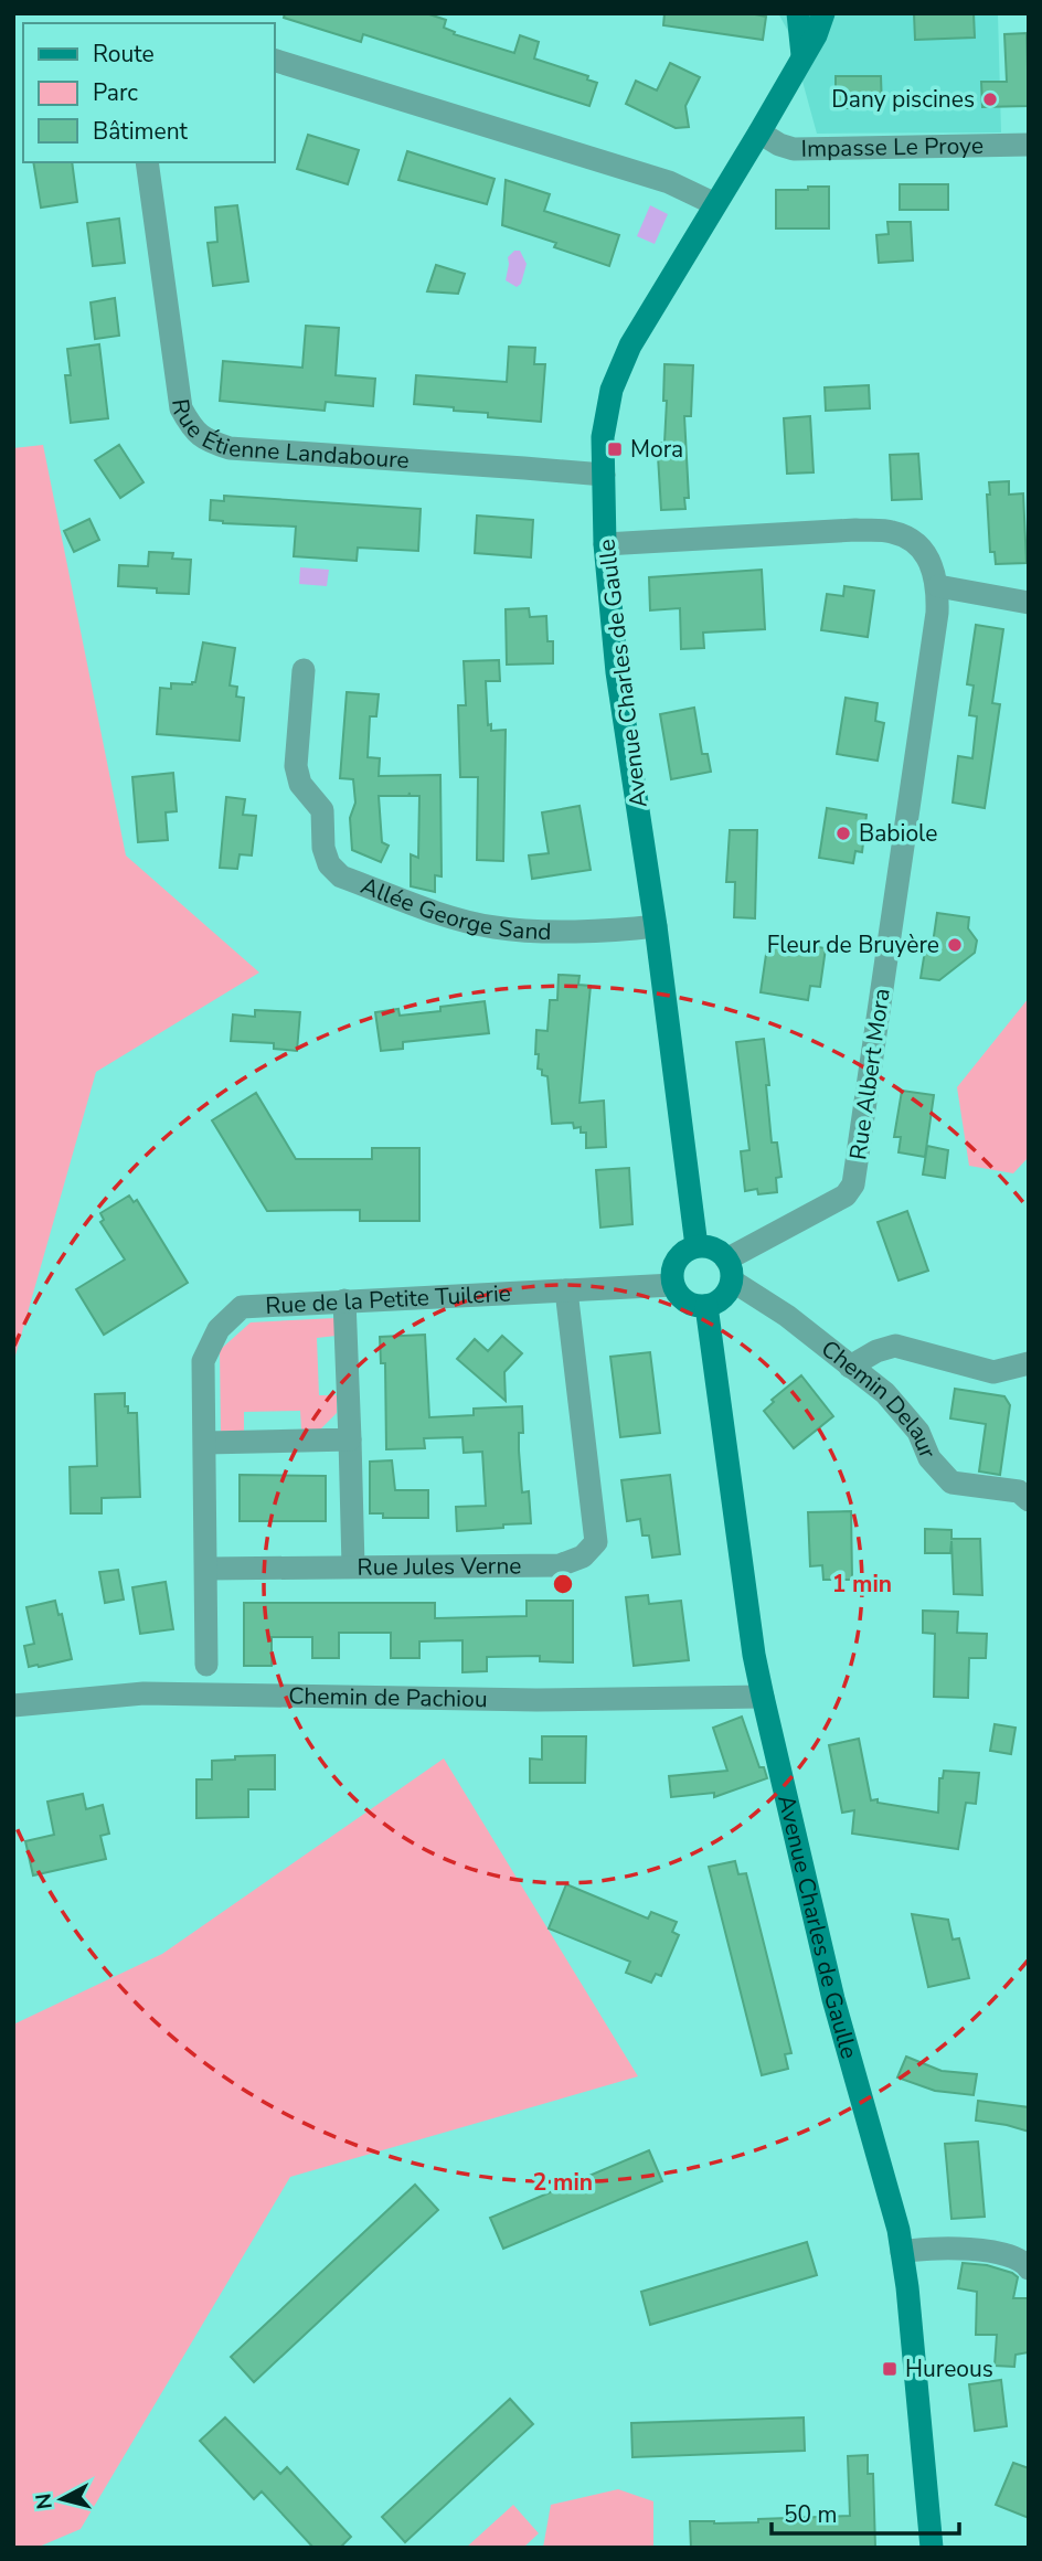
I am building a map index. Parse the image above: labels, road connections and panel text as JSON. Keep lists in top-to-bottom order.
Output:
{
  "streets": {
    "street": [
      "Impasse Le Proye",
      "Rue Étienne Landaboure",
      "Avenue Charles de Gaulle",
      "Allée George Sand",
      "Rue Albert Mora",
      "Rue de la Petite Tuilerie",
      "Chemin Delaur",
      "Rue Jules Verne",
      "Chemin de Pachiou"
    ]
  },
  "crossings": [
    ["Impasse Le Proye", "Avenue Charles de Gaulle"],
    ["Rue Étienne Landaboure", "Avenue Charles de Gaulle"],
    ["Avenue Charles de Gaulle", "Allée George Sand"],
    ["Avenue Charles de Gaulle", "Rue Albert Mora"],
    ["Avenue Charles de Gaulle", "Rue de la Petite Tuilerie"],
    ["Avenue Charles de Gaulle", "Chemin Delaur"],
    ["Avenue Charles de Gaulle", "Chemin de Pachiou"],
    ["Rue Albert Mora", "Rue de la Petite Tuilerie"],
    ["Rue Albert Mora", "Chemin Delaur"],
    ["Rue de la Petite Tuilerie", "Chemin Delaur"],
    ["Rue de la Petite Tuilerie", "Rue Jules Verne"]
  ],
  "places": {
    "other": ["Dany piscines", "Babiole", "Fleur de Bruyère"],
    "transit": ["Mora", "Hureous"]
  },
  "legend": ["Route", "Parc", "Bâtiment"],
  "scale_bar": "50 m",
  "north": "left",
  "rings": ["1 min", "2 min"]
}
